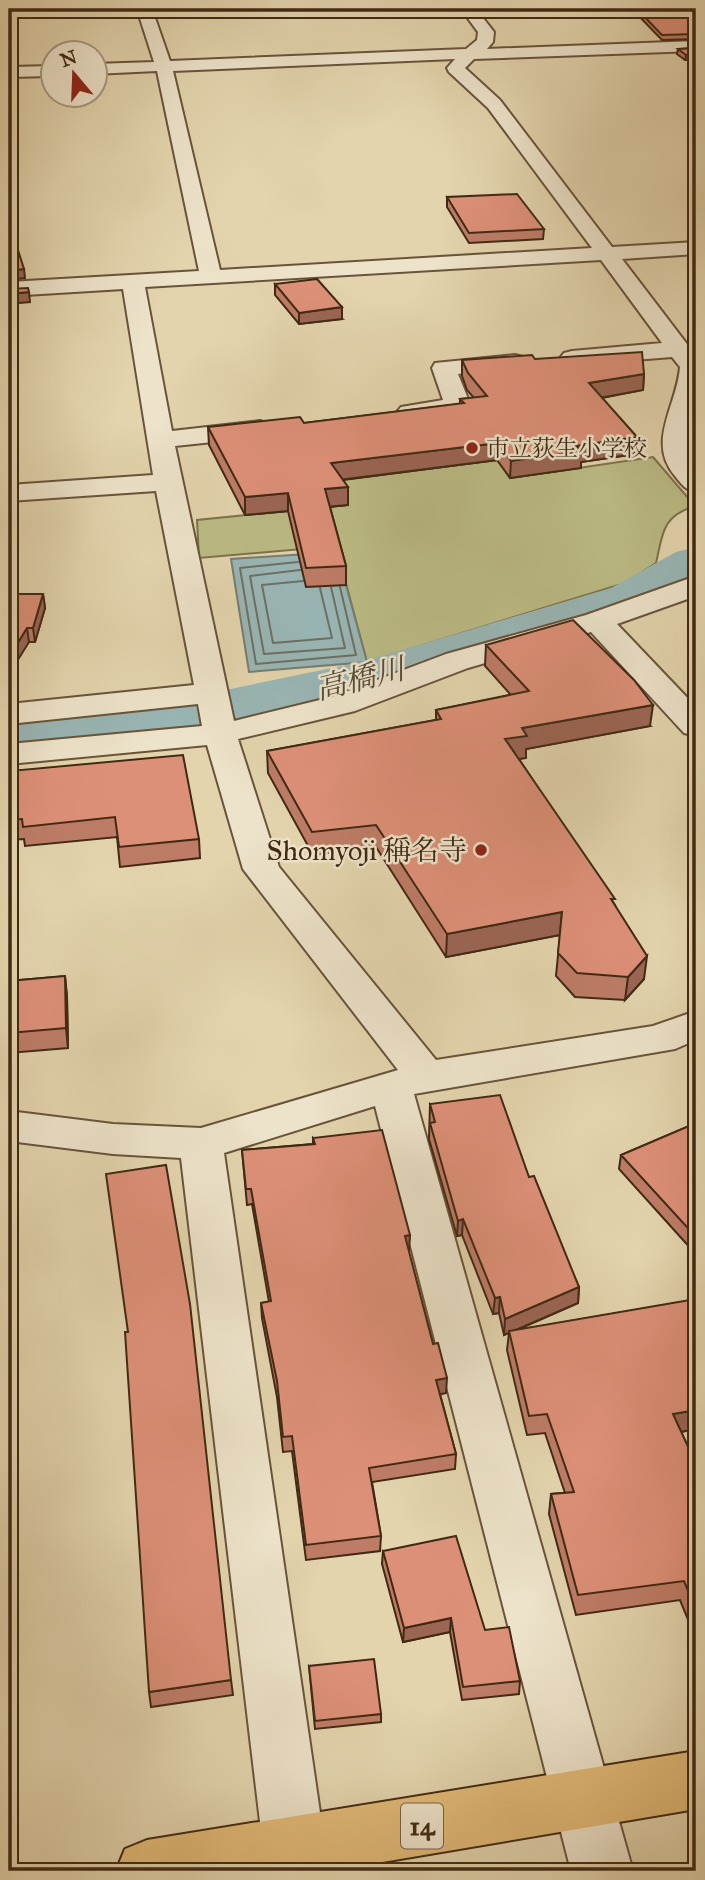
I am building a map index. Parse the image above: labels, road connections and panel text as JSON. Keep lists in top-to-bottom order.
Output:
{
  "streets": {
    "main road": ["14"]
  },
  "water": ["高橋川"],
  "places": ["市立荻生小学校", "Shomyoji 稱名寺"],
  "north": "top"
}
